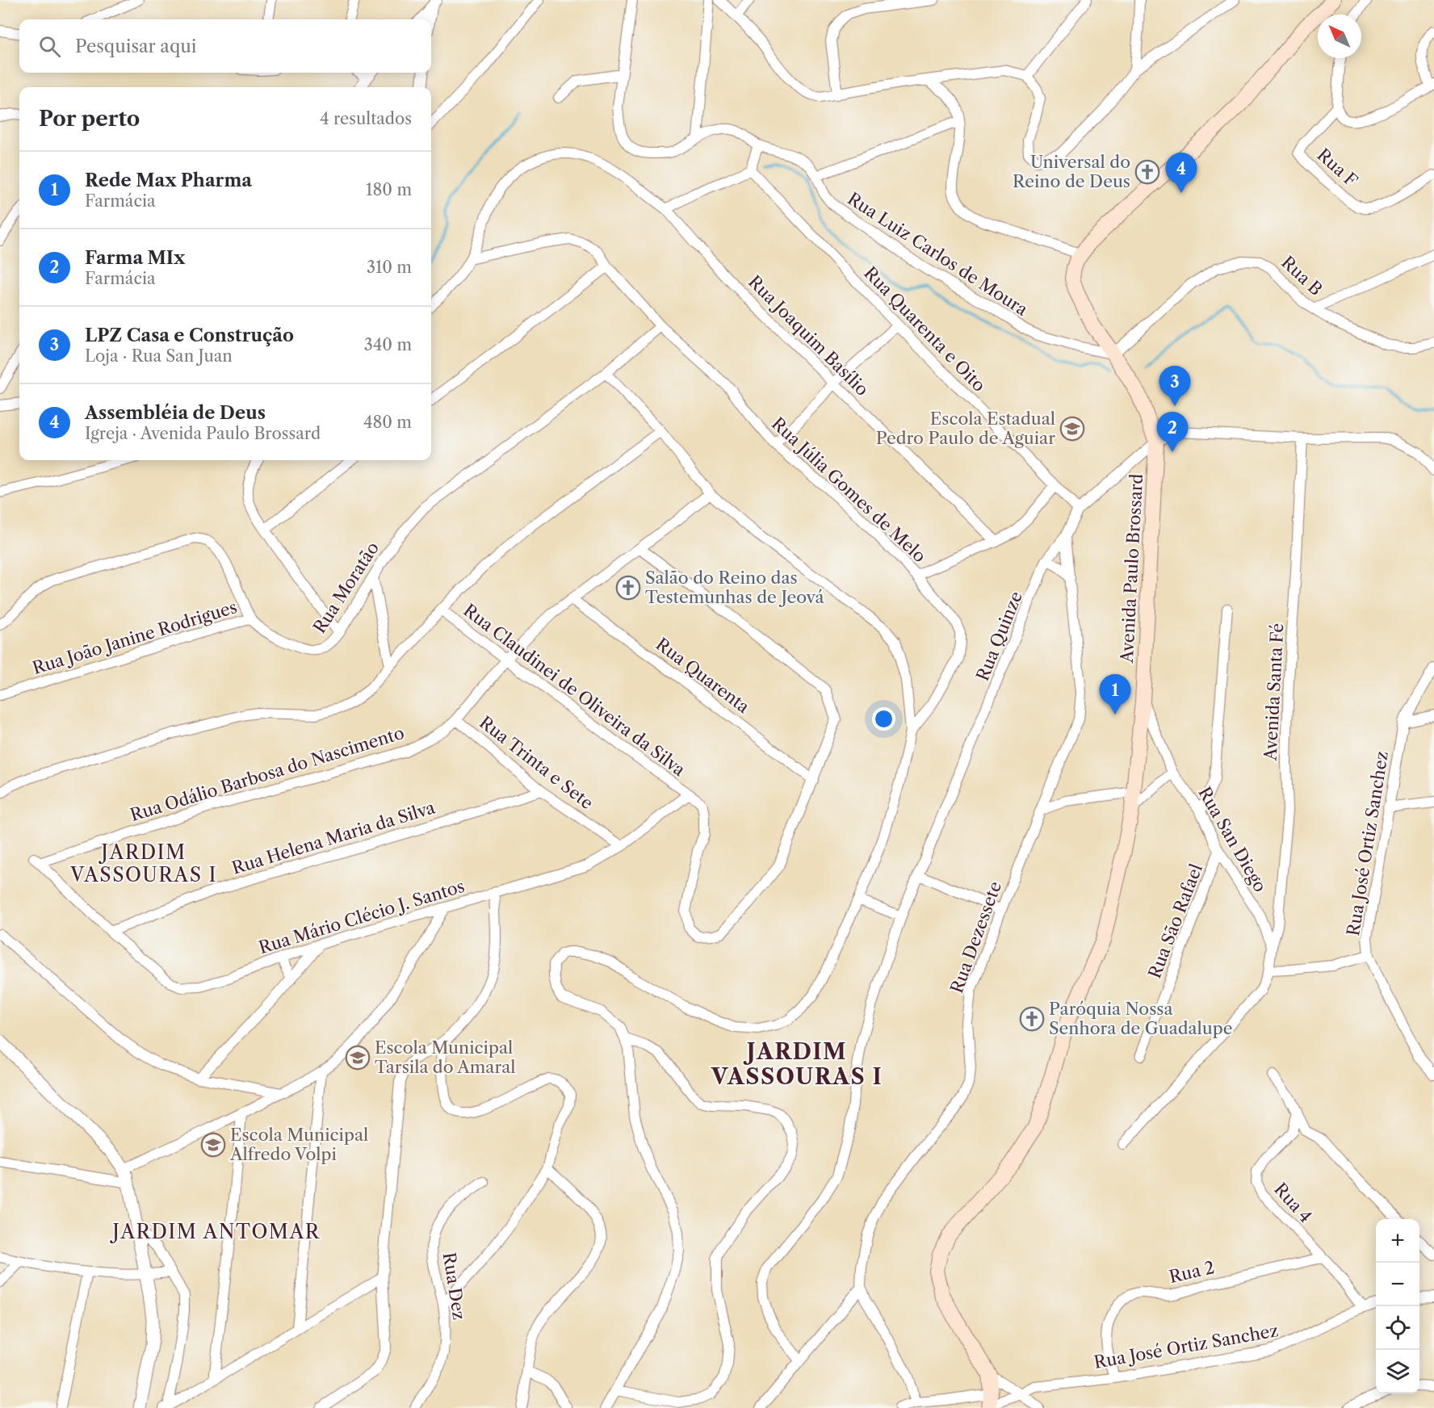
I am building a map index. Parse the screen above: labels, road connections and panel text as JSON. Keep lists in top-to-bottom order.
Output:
{
  "streets": {
    "main road": ["Avenida Paulo Brossard"],
    "street": [
      "Rua F",
      "Rua Luiz Carlos de Moura",
      "Rua B",
      "Rua Quarenta e Oito",
      "Rua Joaquim Basílio",
      "Rua Júlia Gomes de Melo",
      "Rua Moratão",
      "Rua Quinze",
      "Rua João Janine Rodrigues",
      "Rua Quarenta",
      "Rua Claudinei de Oliveira da Silva",
      "Avenida Santa Fé",
      "Rua Trinta e Sete",
      "Rua Odálio Barbosa do Nascimento",
      "Rua Helena Maria da Silva",
      "Rua San Diego",
      "Rua José Ortiz Sanchez",
      "Rua Mário Clécio J. Santos",
      "Rua São Rafael",
      "Rua Dezessete",
      "Rua 4",
      "Rua 2",
      "Rua Dez"
    ]
  },
  "crossings": [
    ["Rua Luiz Carlos de Moura", "Rua B"],
    ["Rua Luiz Carlos de Moura", "Avenida Paulo Brossard"],
    ["Rua B", "Avenida Paulo Brossard"],
    ["Rua Quarenta e Oito", "Rua Quinze"],
    ["Rua Joaquim Basílio", "Rua Júlia Gomes de Melo"],
    ["Rua Júlia Gomes de Melo", "Rua Moratão"],
    ["Avenida Paulo Brossard", "Rua Quinze"],
    ["Avenida Paulo Brossard", "Rua San Diego"],
    ["Avenida Paulo Brossard", "Rua José Ortiz Sanchez"],
    ["Rua Moratão", "Rua João Janine Rodrigues"],
    ["Rua Quinze", "Avenida Santa Fé"],
    ["Rua Quinze", "Rua Dezessete"],
    ["Rua Quarenta", "Rua Claudinei de Oliveira da Silva"],
    ["Rua Quarenta", "Rua Odálio Barbosa do Nascimento"],
    ["Rua Claudinei de Oliveira da Silva", "Rua Odálio Barbosa do Nascimento"],
    ["Rua Claudinei de Oliveira da Silva", "Rua Mário Clécio J. Santos"],
    ["Avenida Santa Fé", "Rua San Diego"],
    ["Rua Trinta e Sete", "Rua Odálio Barbosa do Nascimento"],
    ["Rua Trinta e Sete", "Rua Helena Maria da Silva"],
    ["Rua Trinta e Sete", "Rua Mário Clécio J. Santos"],
    ["Rua Odálio Barbosa do Nascimento", "Rua Mário Clécio J. Santos"],
    ["Rua Helena Maria da Silva", "Rua Mário Clécio J. Santos"],
    ["Rua San Diego", "Rua São Rafael"],
    ["Rua José Ortiz Sanchez", "Rua Dezessete"],
    ["Rua José Ortiz Sanchez", "Rua 4"],
    ["Rua José Ortiz Sanchez", "Rua 2"],
    ["Rua 4", "Rua 2"]
  ],
  "districts": ["JARDIM VASSOURAS I", "JARDIM VASSOURAS I", "JARDIM ANTOMAR"],
  "places": {
    "church": ["Universal do Reino de Deus", "Salão do Reino das Testemunhas de Jeová", "Paróquia Nossa Senhora de Guadalupe"],
    "school or university": ["Escola Estadual Pedro Paulo de Aguiar", "Escola Municipal Tarsila do Amaral", "Escola Municipal Alfredo Volpi"]
  },
  "north": "top left",
  "page": {
    "search": "Pesquisar aqui",
    "heading": ["Por perto", "4 resultados"],
    "list": [
      {
        "mark": "1",
        "name": "Rede Max Pharma",
        "note": "Farmácia",
        "value": "180 m"
      },
      {
        "mark": "2",
        "name": "Farma MIx",
        "note": "Farmácia",
        "value": "310 m"
      },
      {
        "mark": "3",
        "name": "LPZ Casa e Construção",
        "note": "Loja · Rua San Juan",
        "value": "340 m"
      },
      {
        "mark": "4",
        "name": "Assembléia de Deus",
        "note": "Igreja · Avenida Paulo Brossard",
        "value": "480 m"
      }
    ],
    "pins": [
      "4",
      "3",
      "2",
      "1"
    ],
    "map_buttons": ["+", "−"]
  }
}
